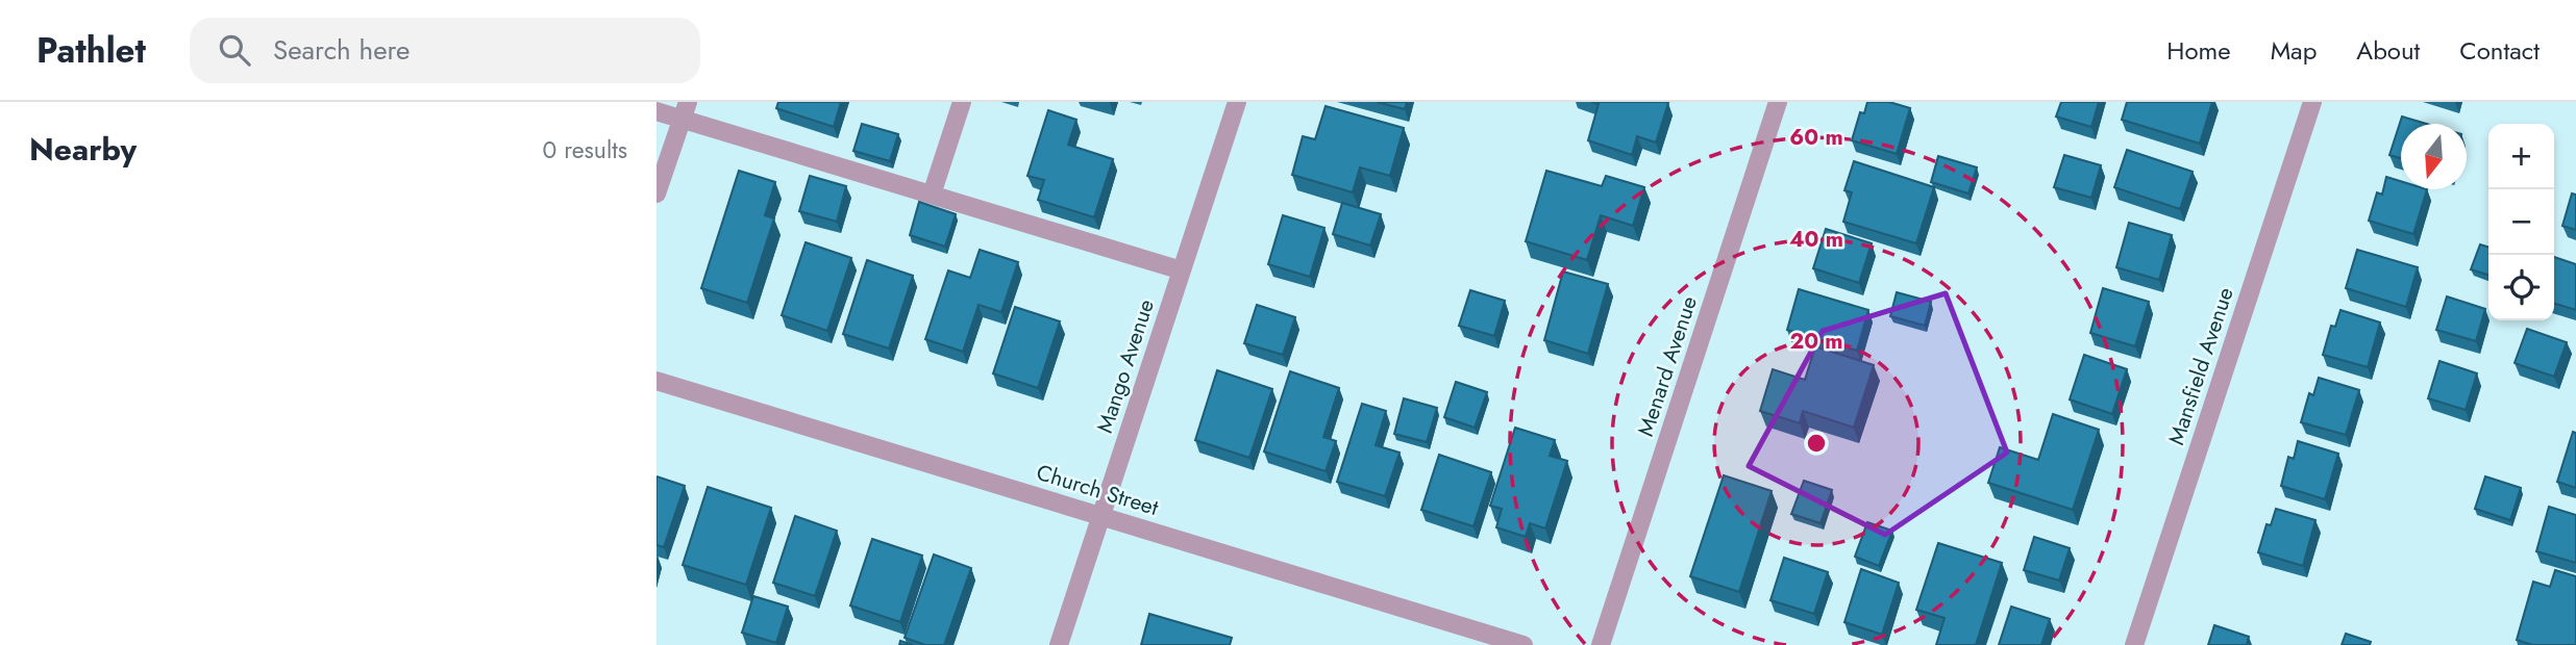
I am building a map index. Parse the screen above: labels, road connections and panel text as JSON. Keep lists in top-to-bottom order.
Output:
{
  "streets": {
    "street": [
      "Mango Avenue",
      "Menard Avenue",
      "Mansfield Avenue",
      "Church Street"
    ]
  },
  "crossings": [
    ["Mango Avenue", "Church Street"]
  ],
  "north": "bottom",
  "page": {
    "header": "Pathlet",
    "search": "Search here",
    "nav": [
      "Home",
      "Map",
      "About",
      "Contact"
    ],
    "heading": ["Nearby", "0 results"],
    "map_buttons": ["+", "−"]
  },
  "rings": ["60 m", "40 m", "20 m"]
}
